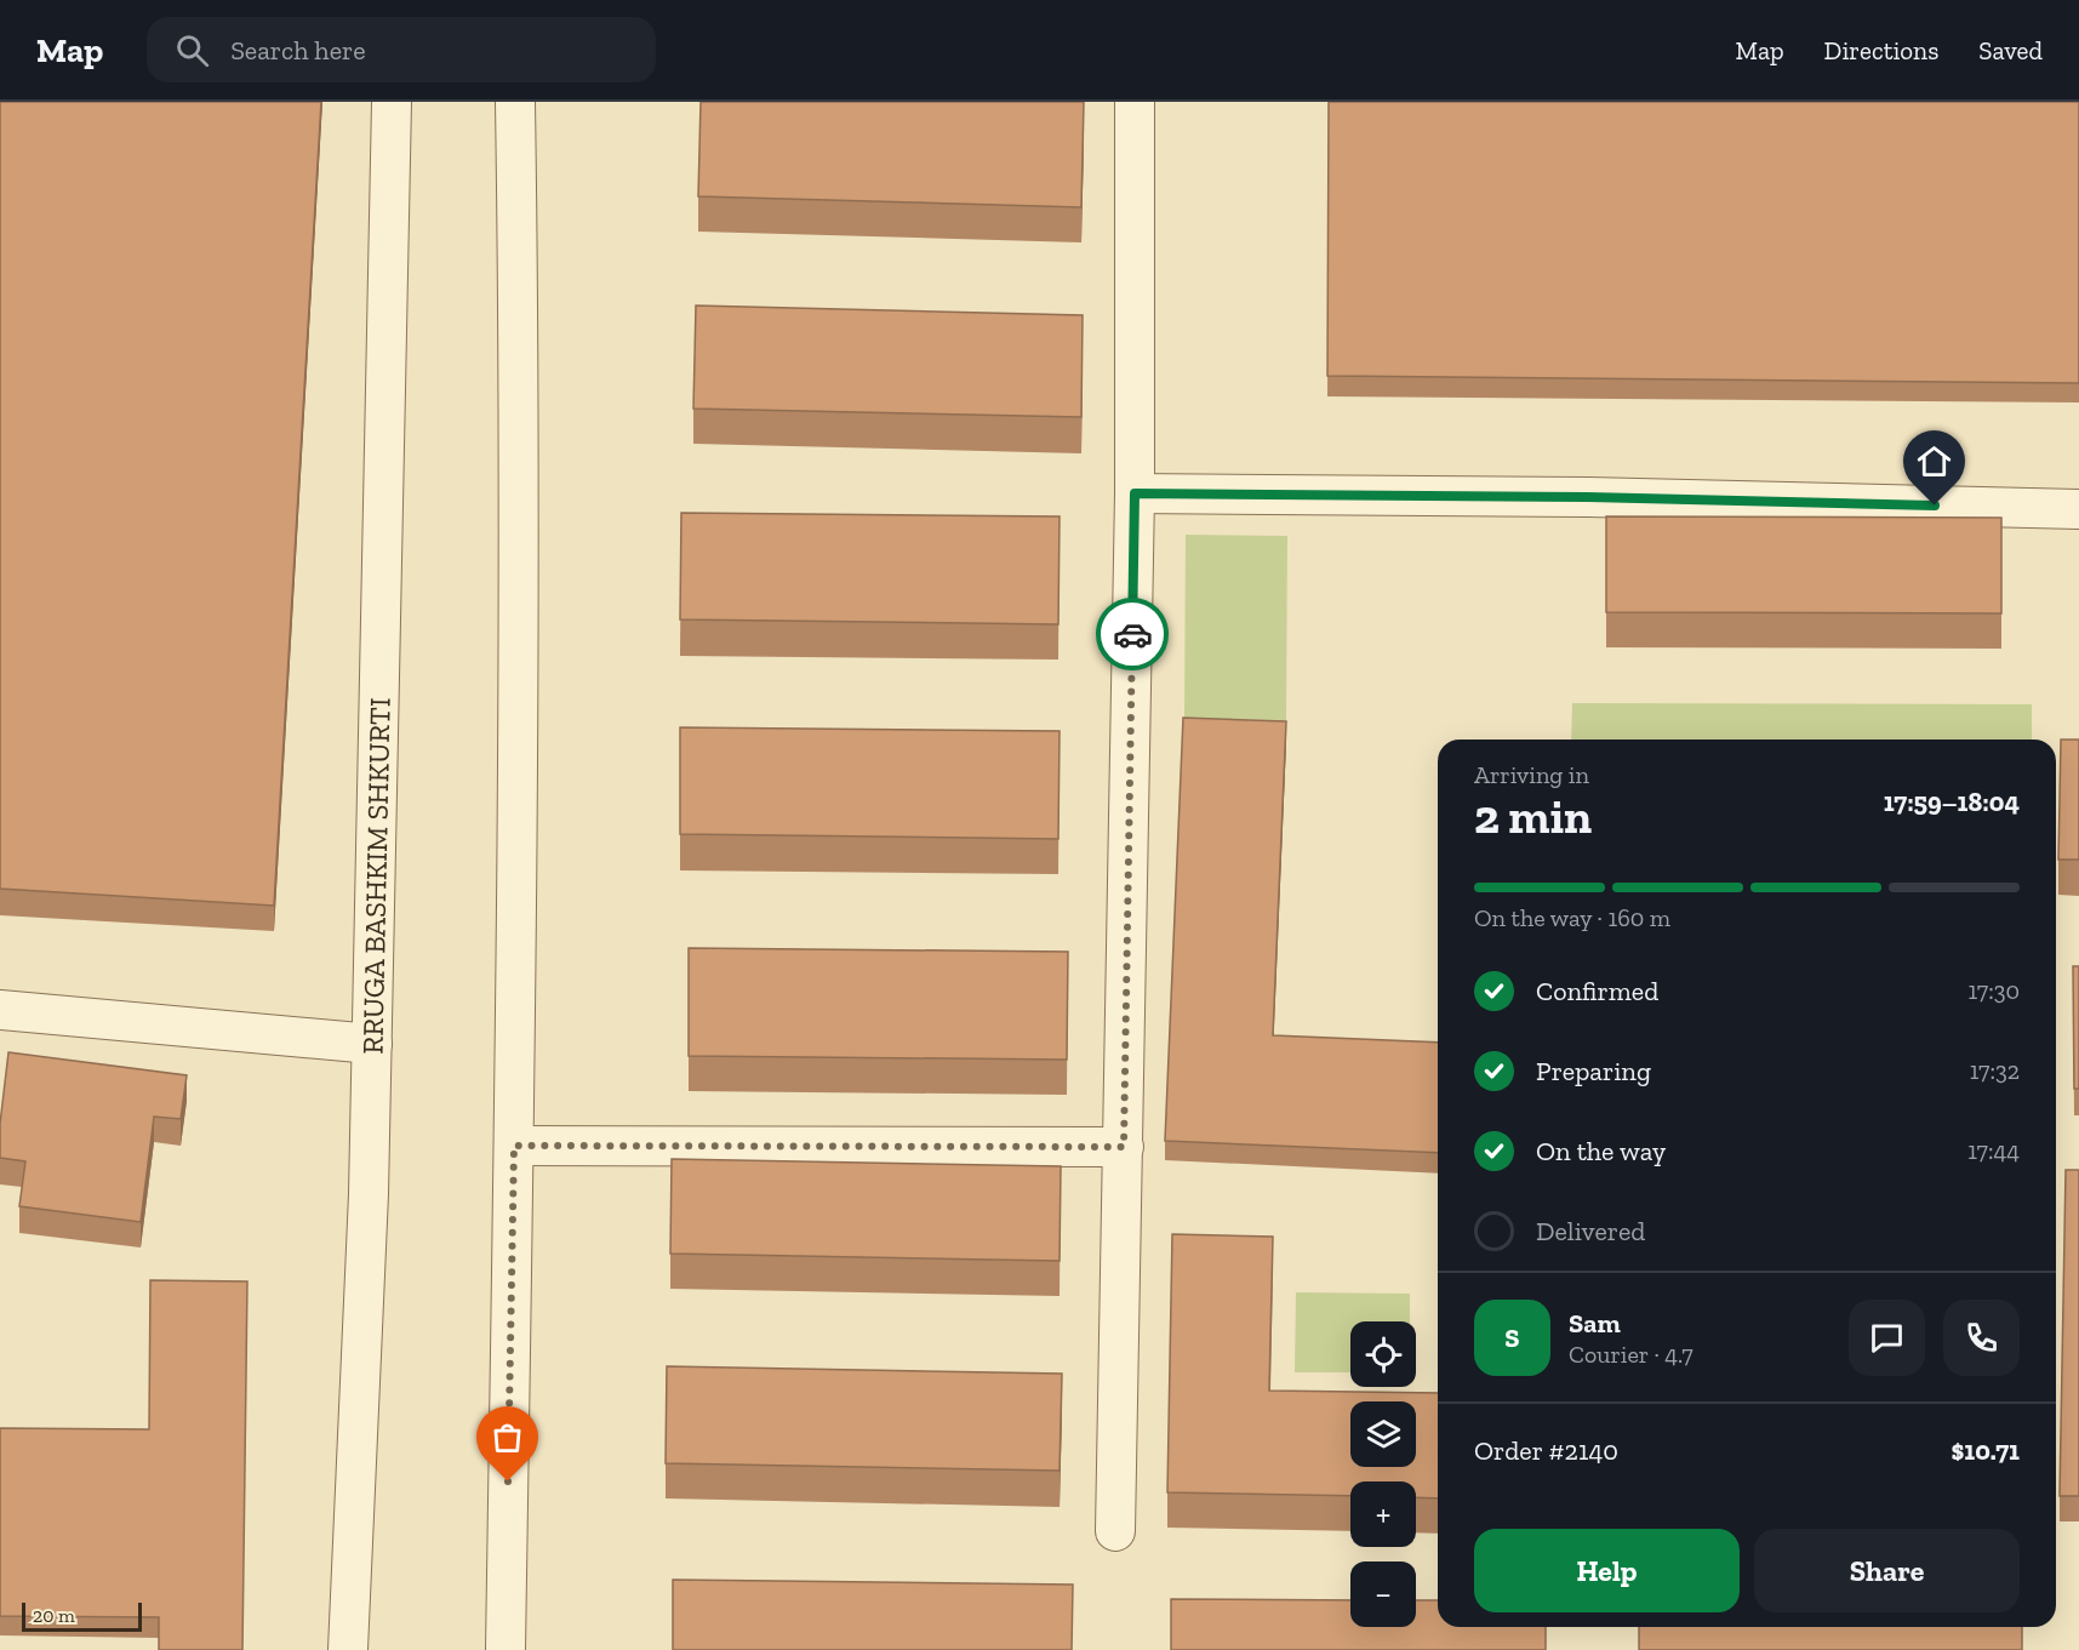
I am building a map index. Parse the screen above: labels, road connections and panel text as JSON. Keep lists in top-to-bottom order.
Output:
{
  "streets": {
    "street": ["RRUGA BASHKIM SHKURTI"]
  },
  "scale_bar": "20 m",
  "page": {
    "header": "Map",
    "search": "Search here",
    "nav": ["Map", "Directions", "Saved"],
    "heading": ["2 min", "Arriving in", "17:59–18:04"],
    "panel": [
      "Sam",
      "Courier · 4.7",
      "Order #2140",
      "$10.71"
    ],
    "bar": "On the way · 160 m",
    "list": [
      ["Confirmed", "17:30"],
      ["Preparing", "17:32"],
      ["On the way", "17:44"],
      "Delivered"
    ],
    "round": "S",
    "map_buttons": ["+", "−"],
    "buttons": ["Help", "Share"],
    "scale": "20 m"
  }
}
